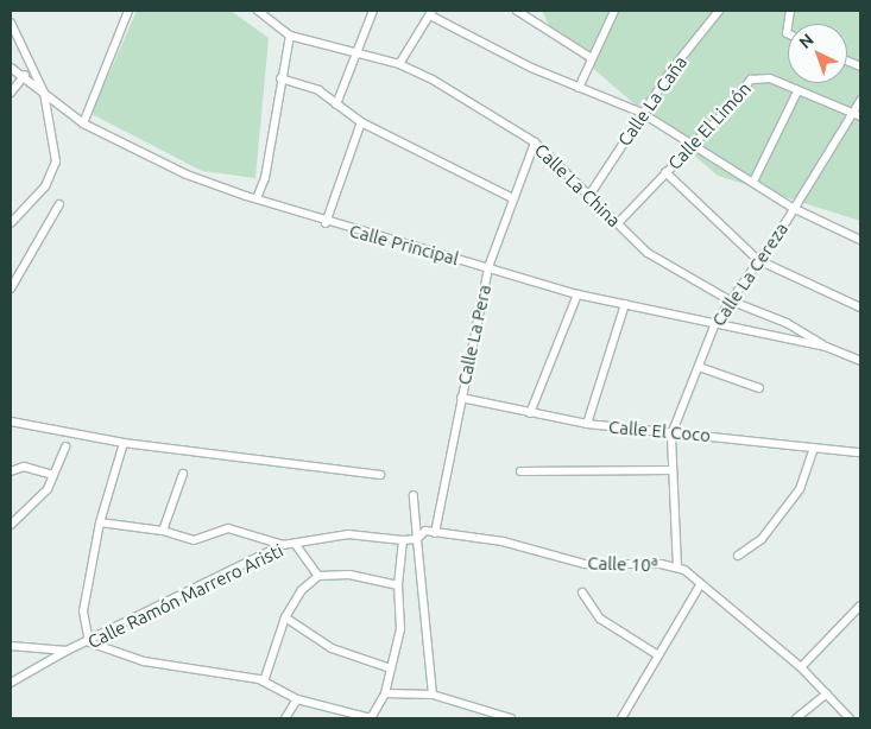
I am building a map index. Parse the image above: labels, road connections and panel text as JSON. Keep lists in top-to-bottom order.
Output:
{
  "streets": {
    "street": [
      "Calle La Caña",
      "Calle El Limón",
      "Calle La China",
      "Calle Principal",
      "Calle La Cereza",
      "Calle La Pera",
      "Calle El Coco",
      "Calle 10ª",
      "Calle Ramón Marrero Aristi"
    ]
  },
  "crossings": [
    ["Calle La Caña", "Calle La China"],
    ["Calle El Limón", "Calle La China"],
    ["Calle El Limón", "Calle La Cereza"],
    ["Calle La China", "Calle Principal"],
    ["Calle La China", "Calle La Cereza"],
    ["Calle La China", "Calle La Pera"],
    ["Calle Principal", "Calle La Cereza"],
    ["Calle Principal", "Calle La Pera"],
    ["Calle La Cereza", "Calle El Coco"],
    ["Calle La Cereza", "Calle 10ª"],
    ["Calle La Pera", "Calle El Coco"],
    ["Calle La Pera", "Calle 10ª"],
    ["Calle 10ª", "Calle Ramón Marrero Aristi"]
  ],
  "north": "top left"
}
